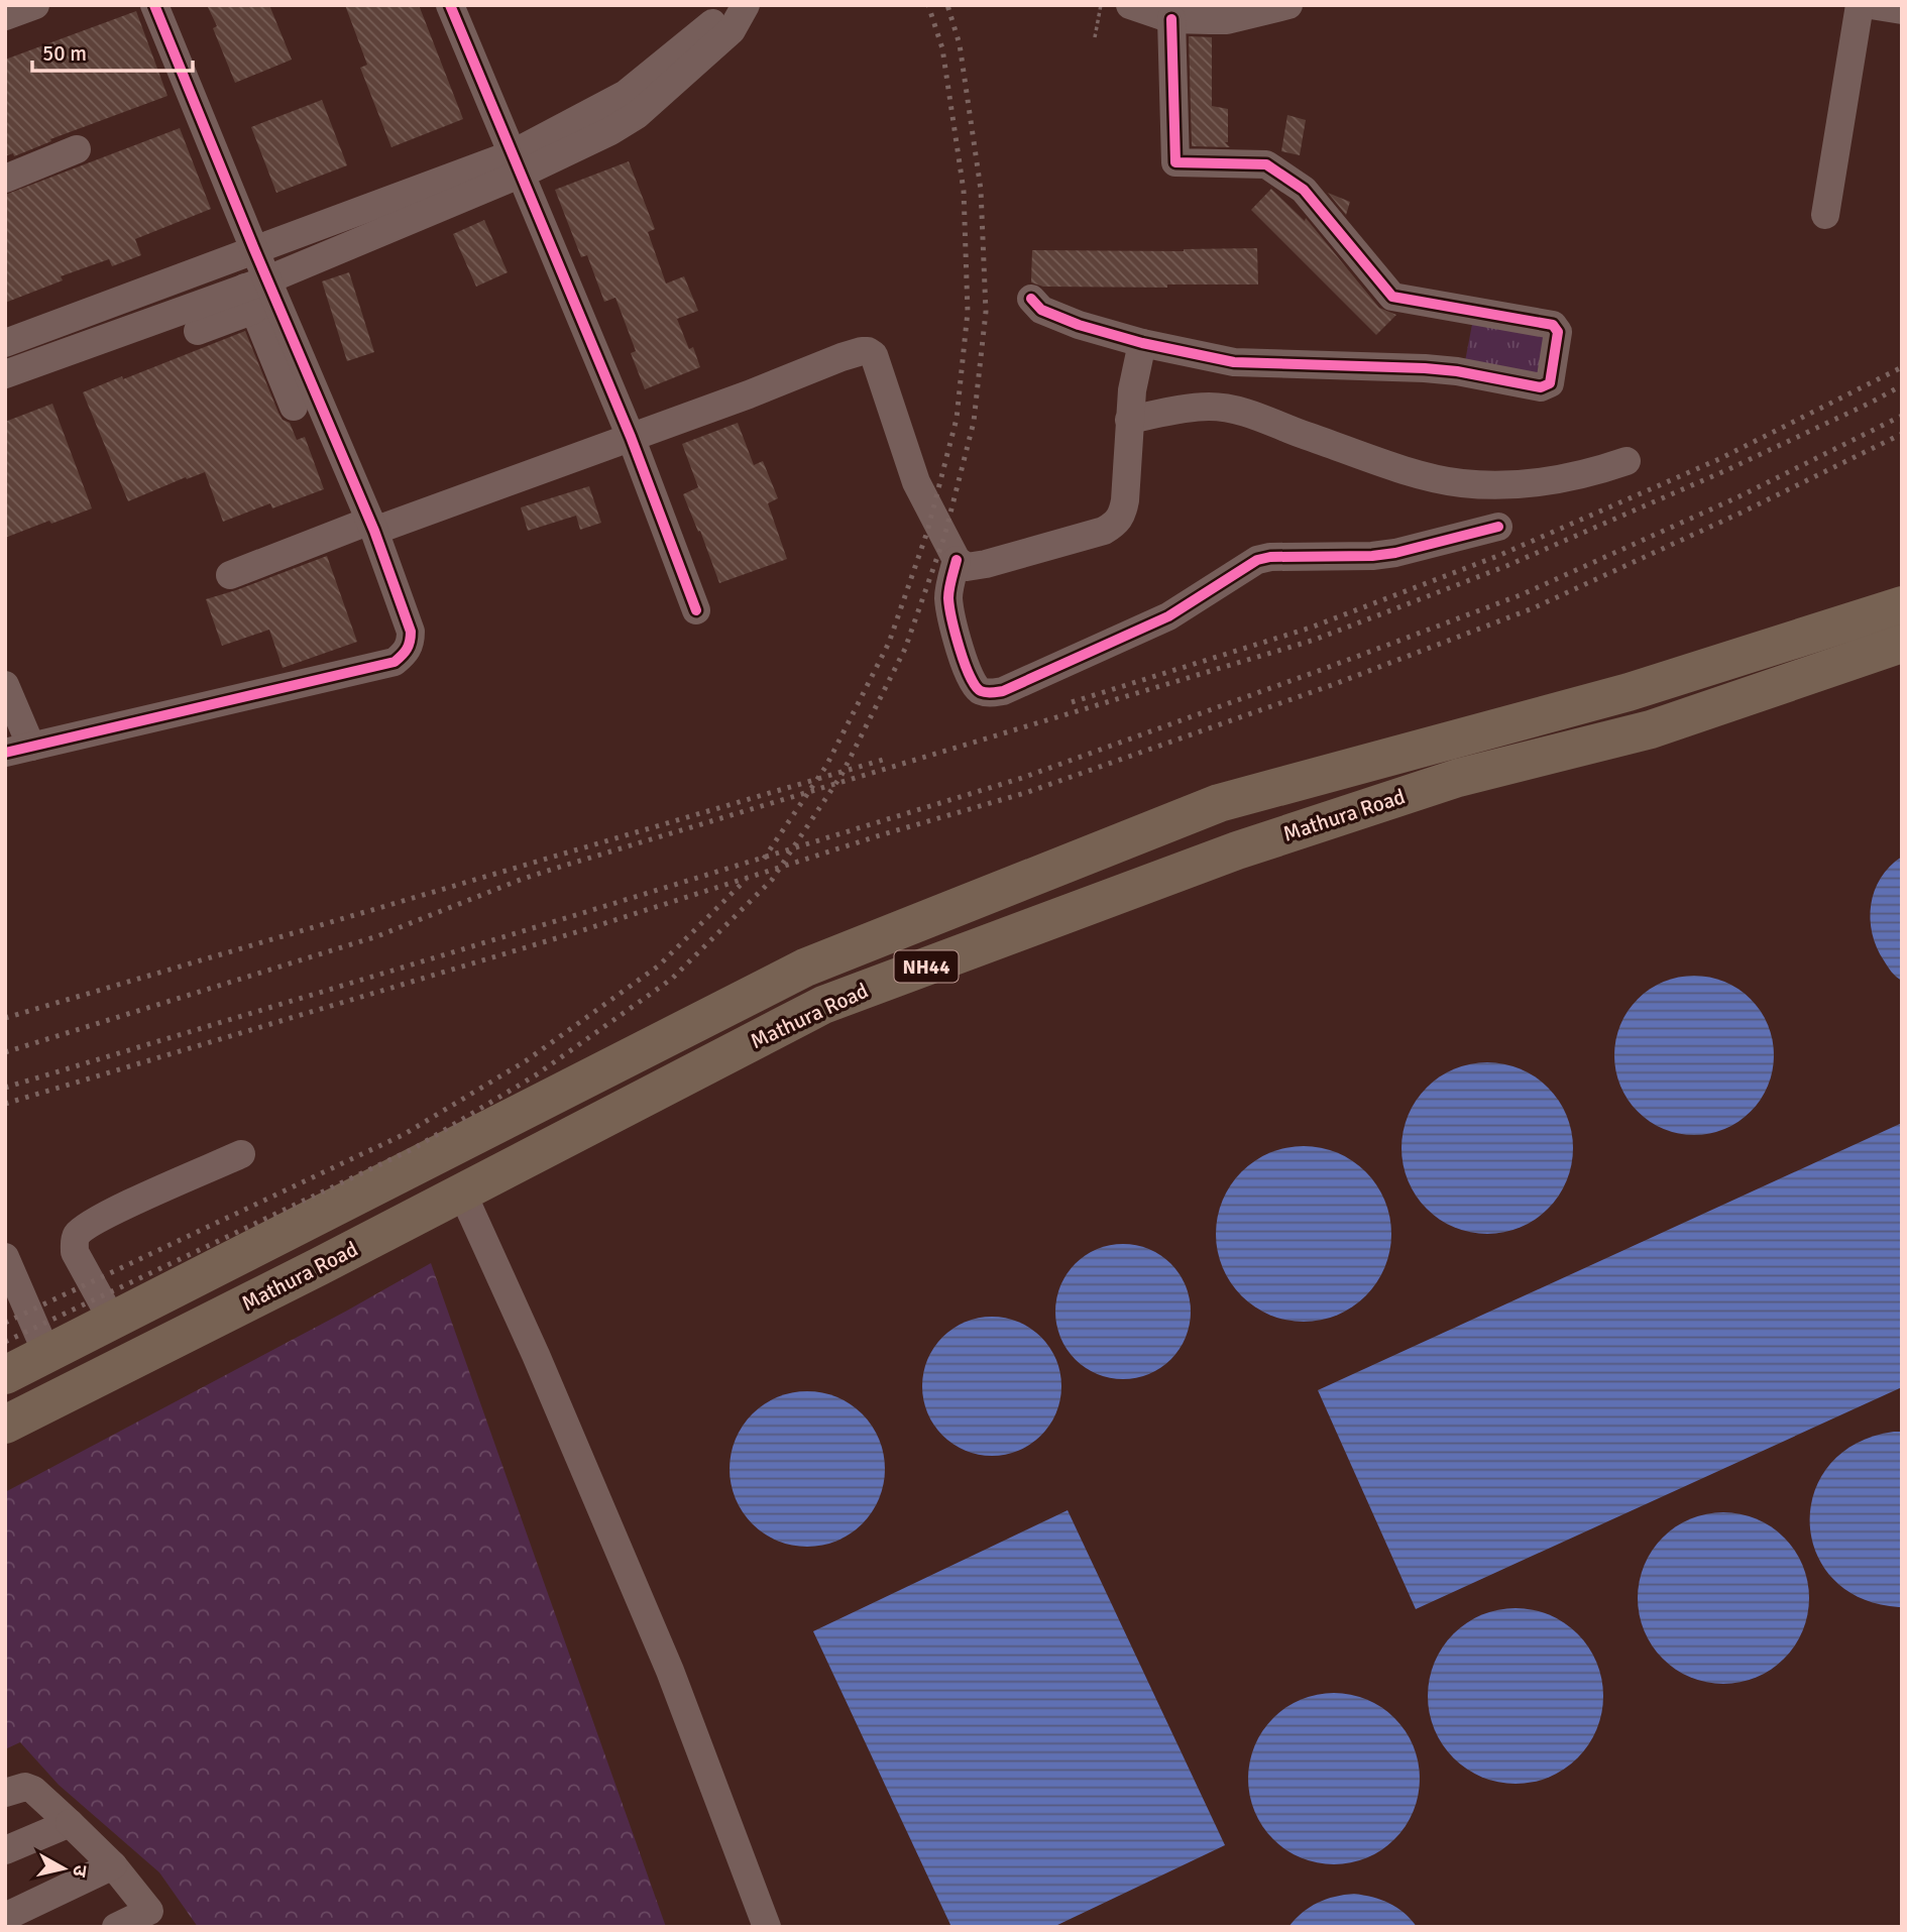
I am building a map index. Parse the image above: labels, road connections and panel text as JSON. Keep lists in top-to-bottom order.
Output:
{
  "streets": {
    "highway": ["Mathura Road", "NH44"]
  },
  "scale_bar": "50 m",
  "north": "right"
}
